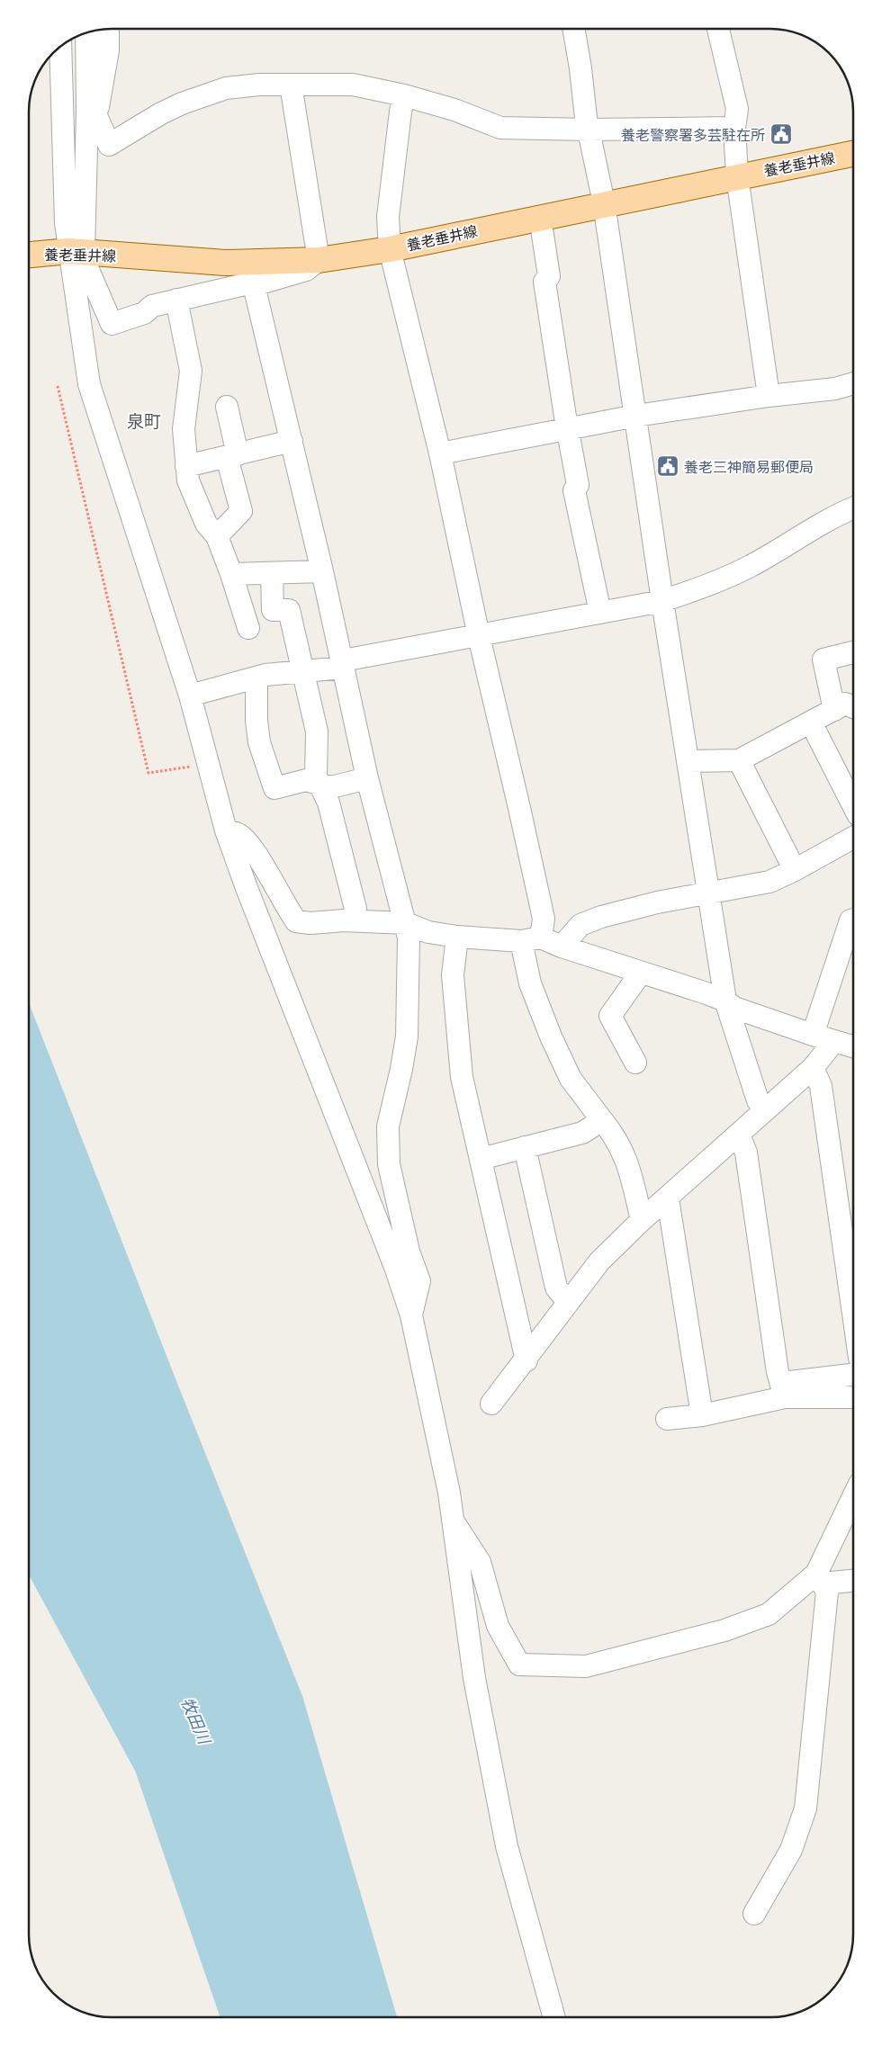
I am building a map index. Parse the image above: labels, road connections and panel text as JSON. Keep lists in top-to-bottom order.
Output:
{
  "streets": {
    "main road": ["養老垂井線"]
  },
  "districts": ["泉町"],
  "water": ["牧田川"],
  "places": {
    "public building": ["養老警察署多芸駐在所", "養老三神簡易郵便局"]
  }
}
